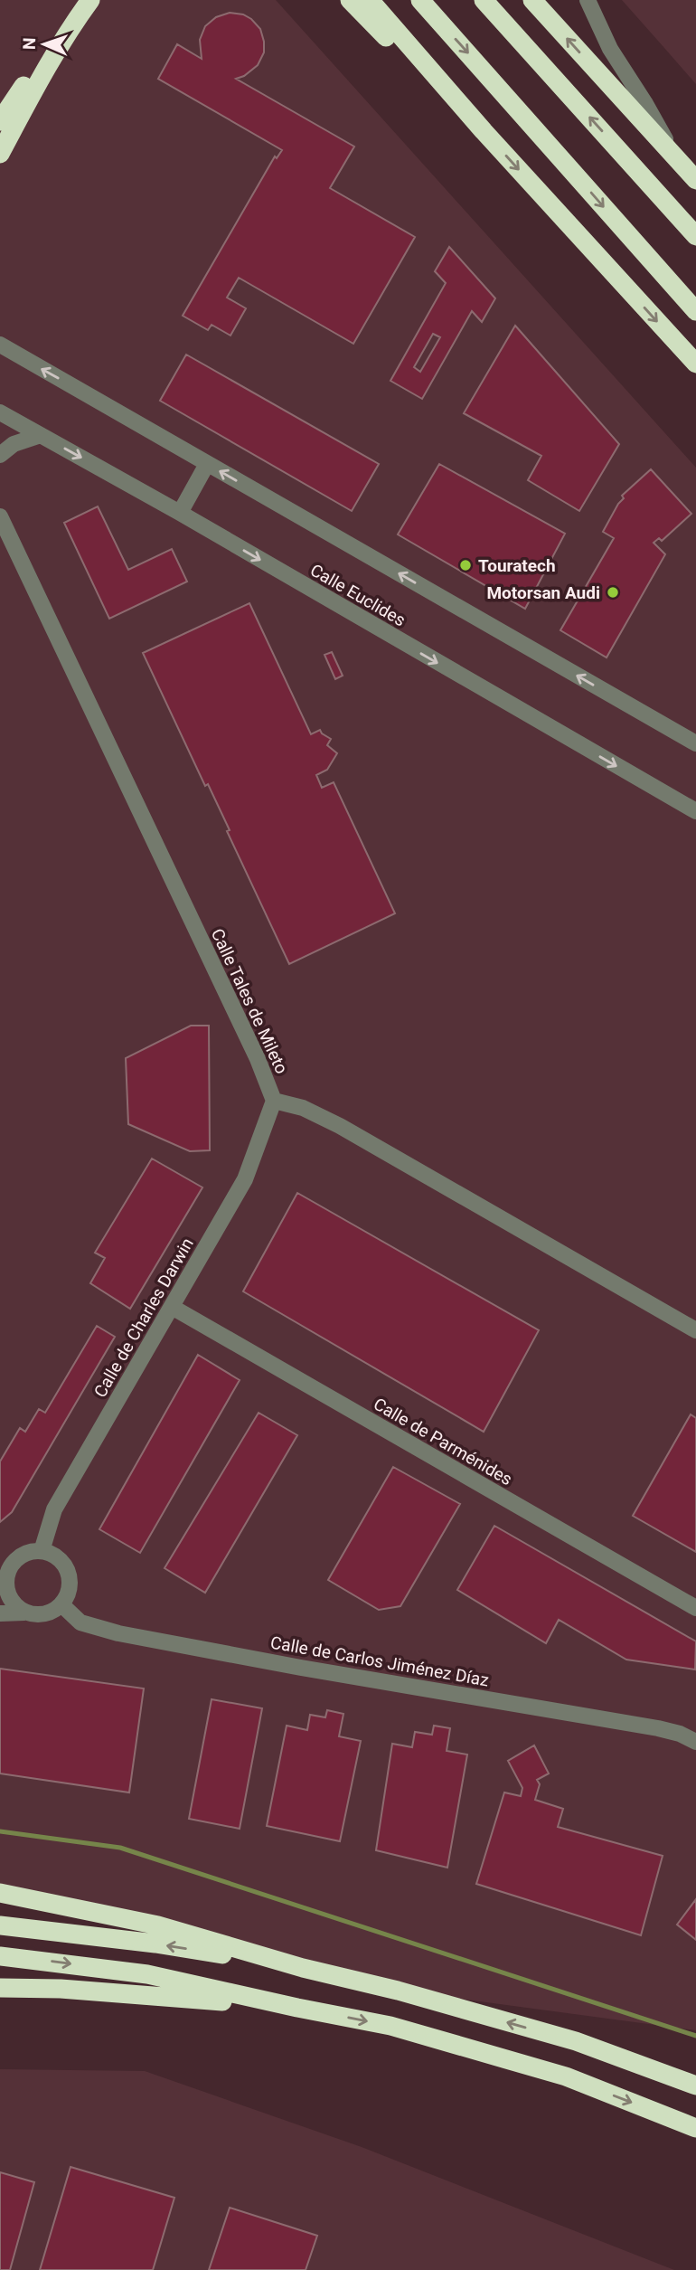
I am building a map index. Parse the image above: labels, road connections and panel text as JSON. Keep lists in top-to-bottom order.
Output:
{
  "streets": {
    "street": [
      "Calle Euclides",
      "Calle Tales de Mileto",
      "Calle de Charles Darwin",
      "Calle de Parménides",
      "Calle de Carlos Jiménez Díaz"
    ]
  },
  "crossings": [
    ["Calle Tales de Mileto", "Calle de Charles Darwin"],
    ["Calle de Charles Darwin", "Calle de Parménides"],
    ["Calle de Charles Darwin", "Calle de Carlos Jiménez Díaz"]
  ],
  "places": ["Touratech", "Motorsan Audi"],
  "north": "left"
}
